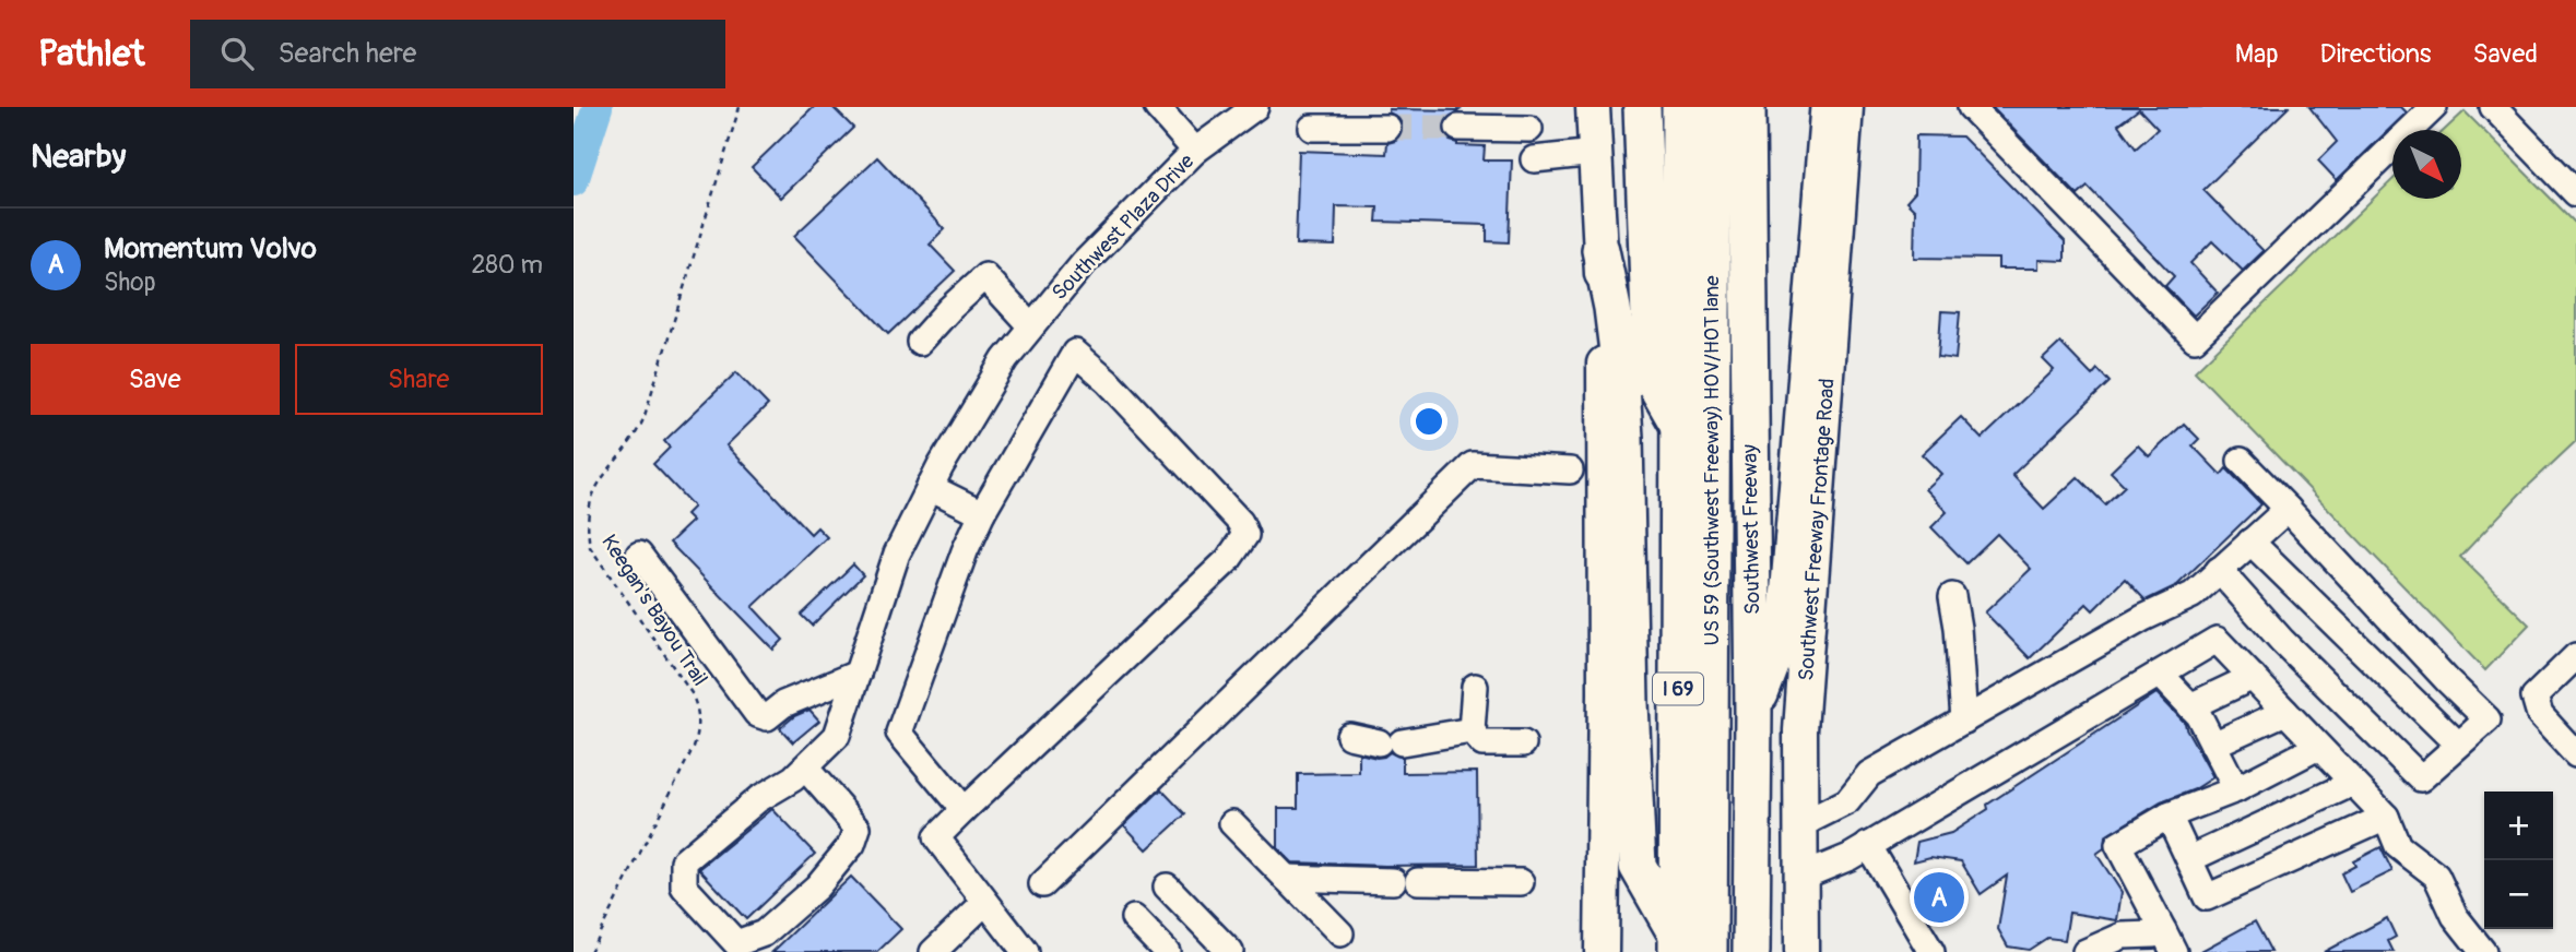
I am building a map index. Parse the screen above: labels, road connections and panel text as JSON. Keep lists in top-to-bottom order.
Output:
{
  "streets": {
    "highway": ["US 59 (Southwest Freeway) HOV/HOT lane", "Southwest Freeway", "I 69"],
    "main road": ["Southwest Freeway Frontage Road"],
    "street": ["Southwest Plaza Drive"],
    "path": ["Keegan's Bayou Trail"]
  },
  "north": "bottom right",
  "page": {
    "header": "Pathlet",
    "search": "Search here",
    "nav": ["Map", "Directions", "Saved"],
    "heading": "Nearby",
    "list": [
      {
        "mark": "A",
        "name": "Momentum Volvo",
        "note": "Shop",
        "value": "280 m"
      }
    ],
    "buttons": ["Save", "Share"],
    "map_buttons": ["+", "−"],
    "pins": "A"
  }
}
